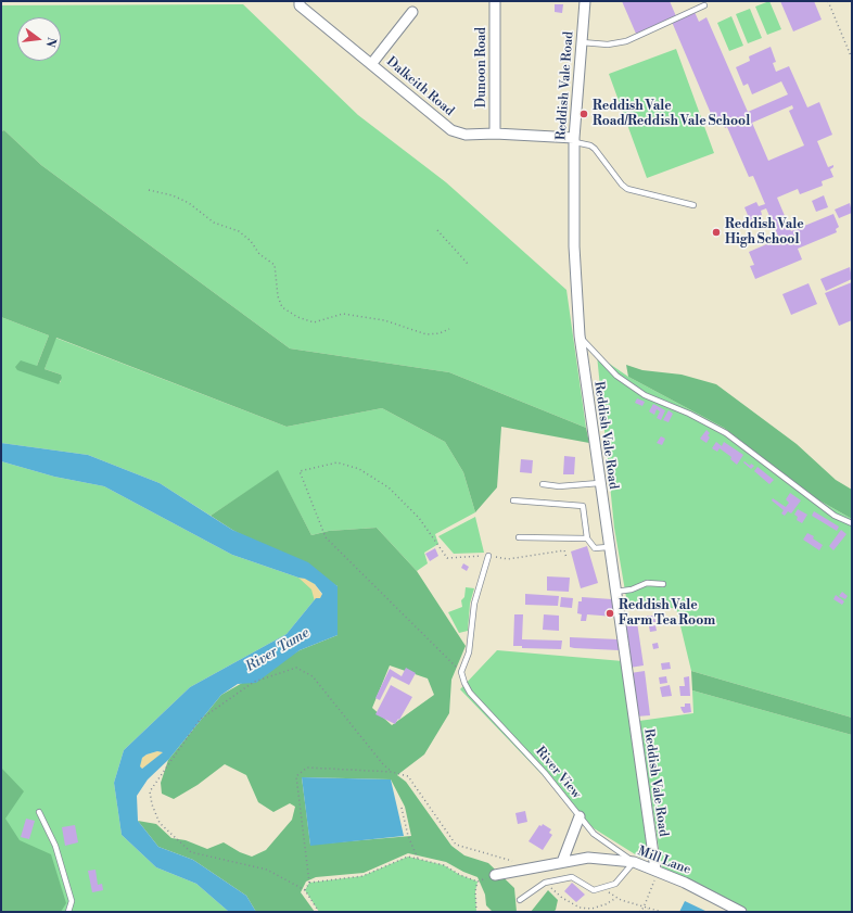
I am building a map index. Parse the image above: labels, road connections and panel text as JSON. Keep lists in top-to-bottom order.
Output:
{
  "streets": {
    "street": [
      "Dunoon Road",
      "Reddish Vale Road",
      "Dalkeith Road",
      "Mill Lane"
    ],
    "lane": ["River View"]
  },
  "crossings": [
    ["Dunoon Road", "Dalkeith Road"],
    ["Reddish Vale Road", "Dalkeith Road"],
    ["Reddish Vale Road", "Mill Lane"],
    ["River View", "Mill Lane"]
  ],
  "water": ["River Tame"],
  "places": ["Reddish Vale Road/Reddish Vale School", "Reddish Vale High School", "Reddish Vale Farm Tea Room"],
  "north": "right"
}
